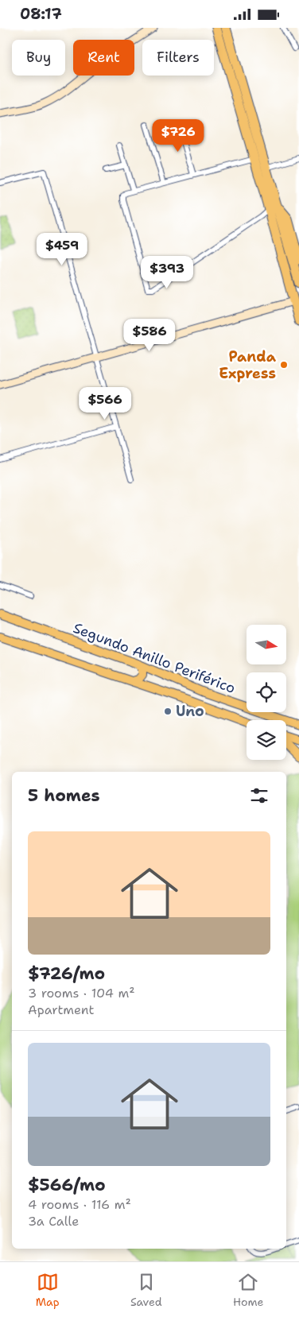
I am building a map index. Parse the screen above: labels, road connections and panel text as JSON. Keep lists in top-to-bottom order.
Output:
{
  "streets": {
    "main road": ["Segundo Anillo Periférico"]
  },
  "places": ["Panda Express", "Uno"],
  "north": "right",
  "page": {
    "status": "08:17",
    "chip": ["Buy", "Rent", "Filters"],
    "price": [
      "$726",
      "$459",
      "$393",
      "$586",
      "$566"
    ],
    "heading": "5 homes",
    "list": [
      {
        "name": "$726/mo",
        "note": "3 rooms · 104 m² · Apartment"
      },
      {
        "name": "$566/mo",
        "note": "4 rooms · 116 m² · 3a Calle"
      }
    ],
    "tabs": ["Map", "Saved", "Home"]
  }
}
